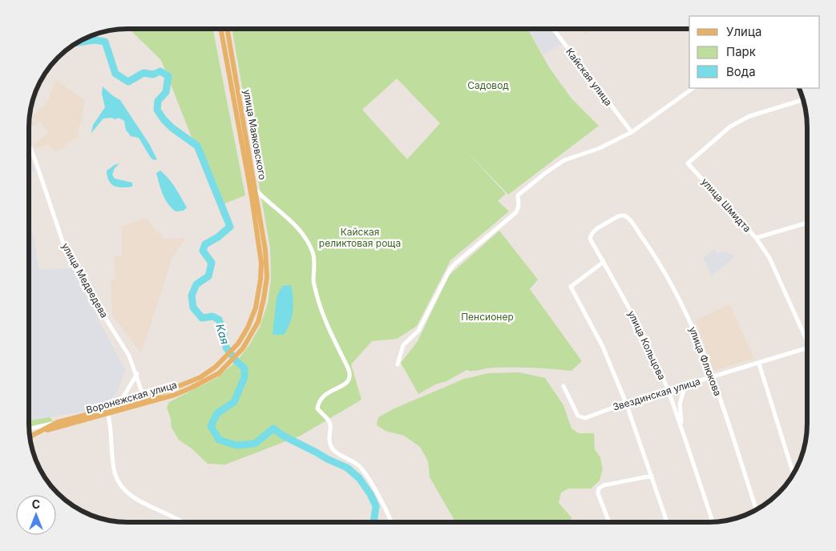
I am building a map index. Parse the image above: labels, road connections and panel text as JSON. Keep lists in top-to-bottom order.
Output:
{
  "streets": {
    "main road": ["улица Маяковского", "Воронежская улица"],
    "street": [
      "Кайская улица",
      "улица Шмидта",
      "улица Медведева",
      "улица Кольцова",
      "улица Флюкова",
      "Звездинская улица"
    ]
  },
  "crossings": [
    ["улица Маяковского", "Воронежская улица"],
    ["улица Медведева", "Воронежская улица"],
    ["улица Кольцова", "улица Флюкова"],
    ["улица Кольцова", "Звездинская улица"],
    ["улица Флюкова", "Звездинская улица"]
  ],
  "water": ["Кая"],
  "parks": ["Садовод", "Кайская реликтовая роща", "Пенсионер"],
  "legend": ["Улица", "Парк", "Вода"],
  "north": "top"
}
